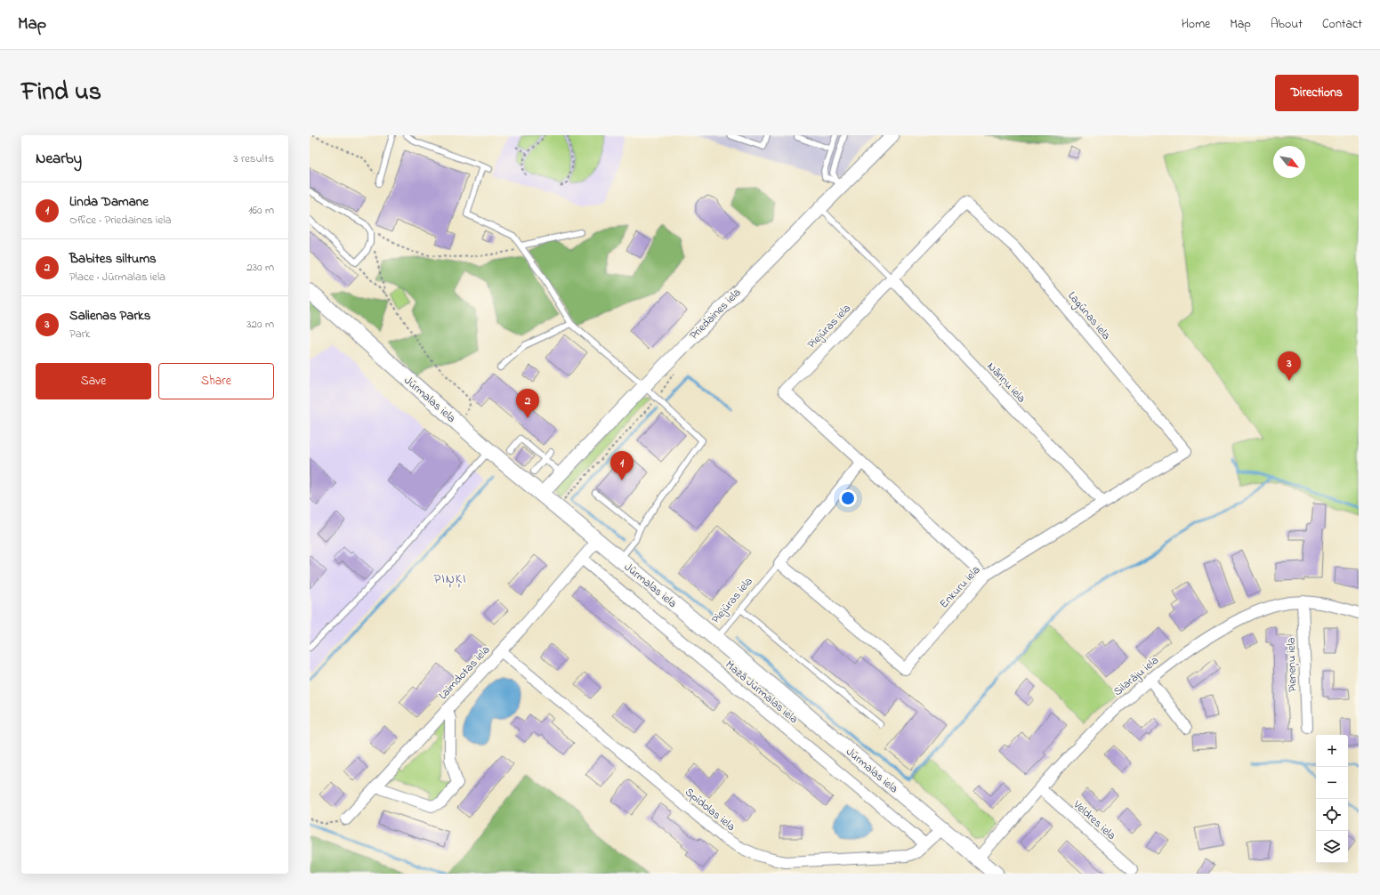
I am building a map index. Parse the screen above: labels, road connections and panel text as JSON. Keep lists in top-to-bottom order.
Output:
{
  "streets": {
    "main road": ["Jūrmalas iela"],
    "street": [
      "Priedaines iela",
      "Lagūnas iela",
      "Piejūras iela",
      "Nāriņu iela",
      "Enkuru iela",
      "Pieneņu iela",
      "Laimdotas iela",
      "Silarāju iela",
      "Mazā Jūrmalas iela",
      "Spīdolas iela",
      "Veldres iela"
    ]
  },
  "crossings": [
    ["Priedaines iela", "Jūrmalas iela"],
    ["Lagūnas iela", "Piejūras iela"],
    ["Lagūnas iela", "Enkuru iela"],
    ["Piejūras iela", "Nāriņu iela"],
    ["Piejūras iela", "Jūrmalas iela"],
    ["Piejūras iela", "Enkuru iela"],
    ["Nāriņu iela", "Enkuru iela"],
    ["Jūrmalas iela", "Laimdotas iela"],
    ["Jūrmalas iela", "Silarāju iela"],
    ["Jūrmalas iela", "Spīdolas iela"],
    ["Pieneņu iela", "Silarāju iela"],
    ["Laimdotas iela", "Mazā Jūrmalas iela"],
    ["Laimdotas iela", "Spīdolas iela"],
    ["Silarāju iela", "Veldres iela"],
    ["Mazā Jūrmalas iela", "Spīdolas iela"]
  ],
  "districts": ["PIŅĶI"],
  "north": "bottom right",
  "page": {
    "header": "Map",
    "nav": [
      "Home",
      "Map",
      "About",
      "Contact"
    ],
    "title": "Find us",
    "buttons": [
      "Directions",
      ["Save", "Share"]
    ],
    "heading": ["Nearby", "3 results"],
    "list": [
      {
        "mark": "1",
        "name": "Linda Damane",
        "note": "Office · Priedaines iela",
        "value": "160 m"
      },
      {
        "mark": "2",
        "name": "Babites siltums",
        "note": "Place · Jūrmalas iela",
        "value": "230 m"
      },
      {
        "mark": "3",
        "name": "Salienas Parks",
        "note": "Park",
        "value": "320 m"
      }
    ],
    "pins": ["3", "2", "1"],
    "map_buttons": ["+", "−"]
  }
}
